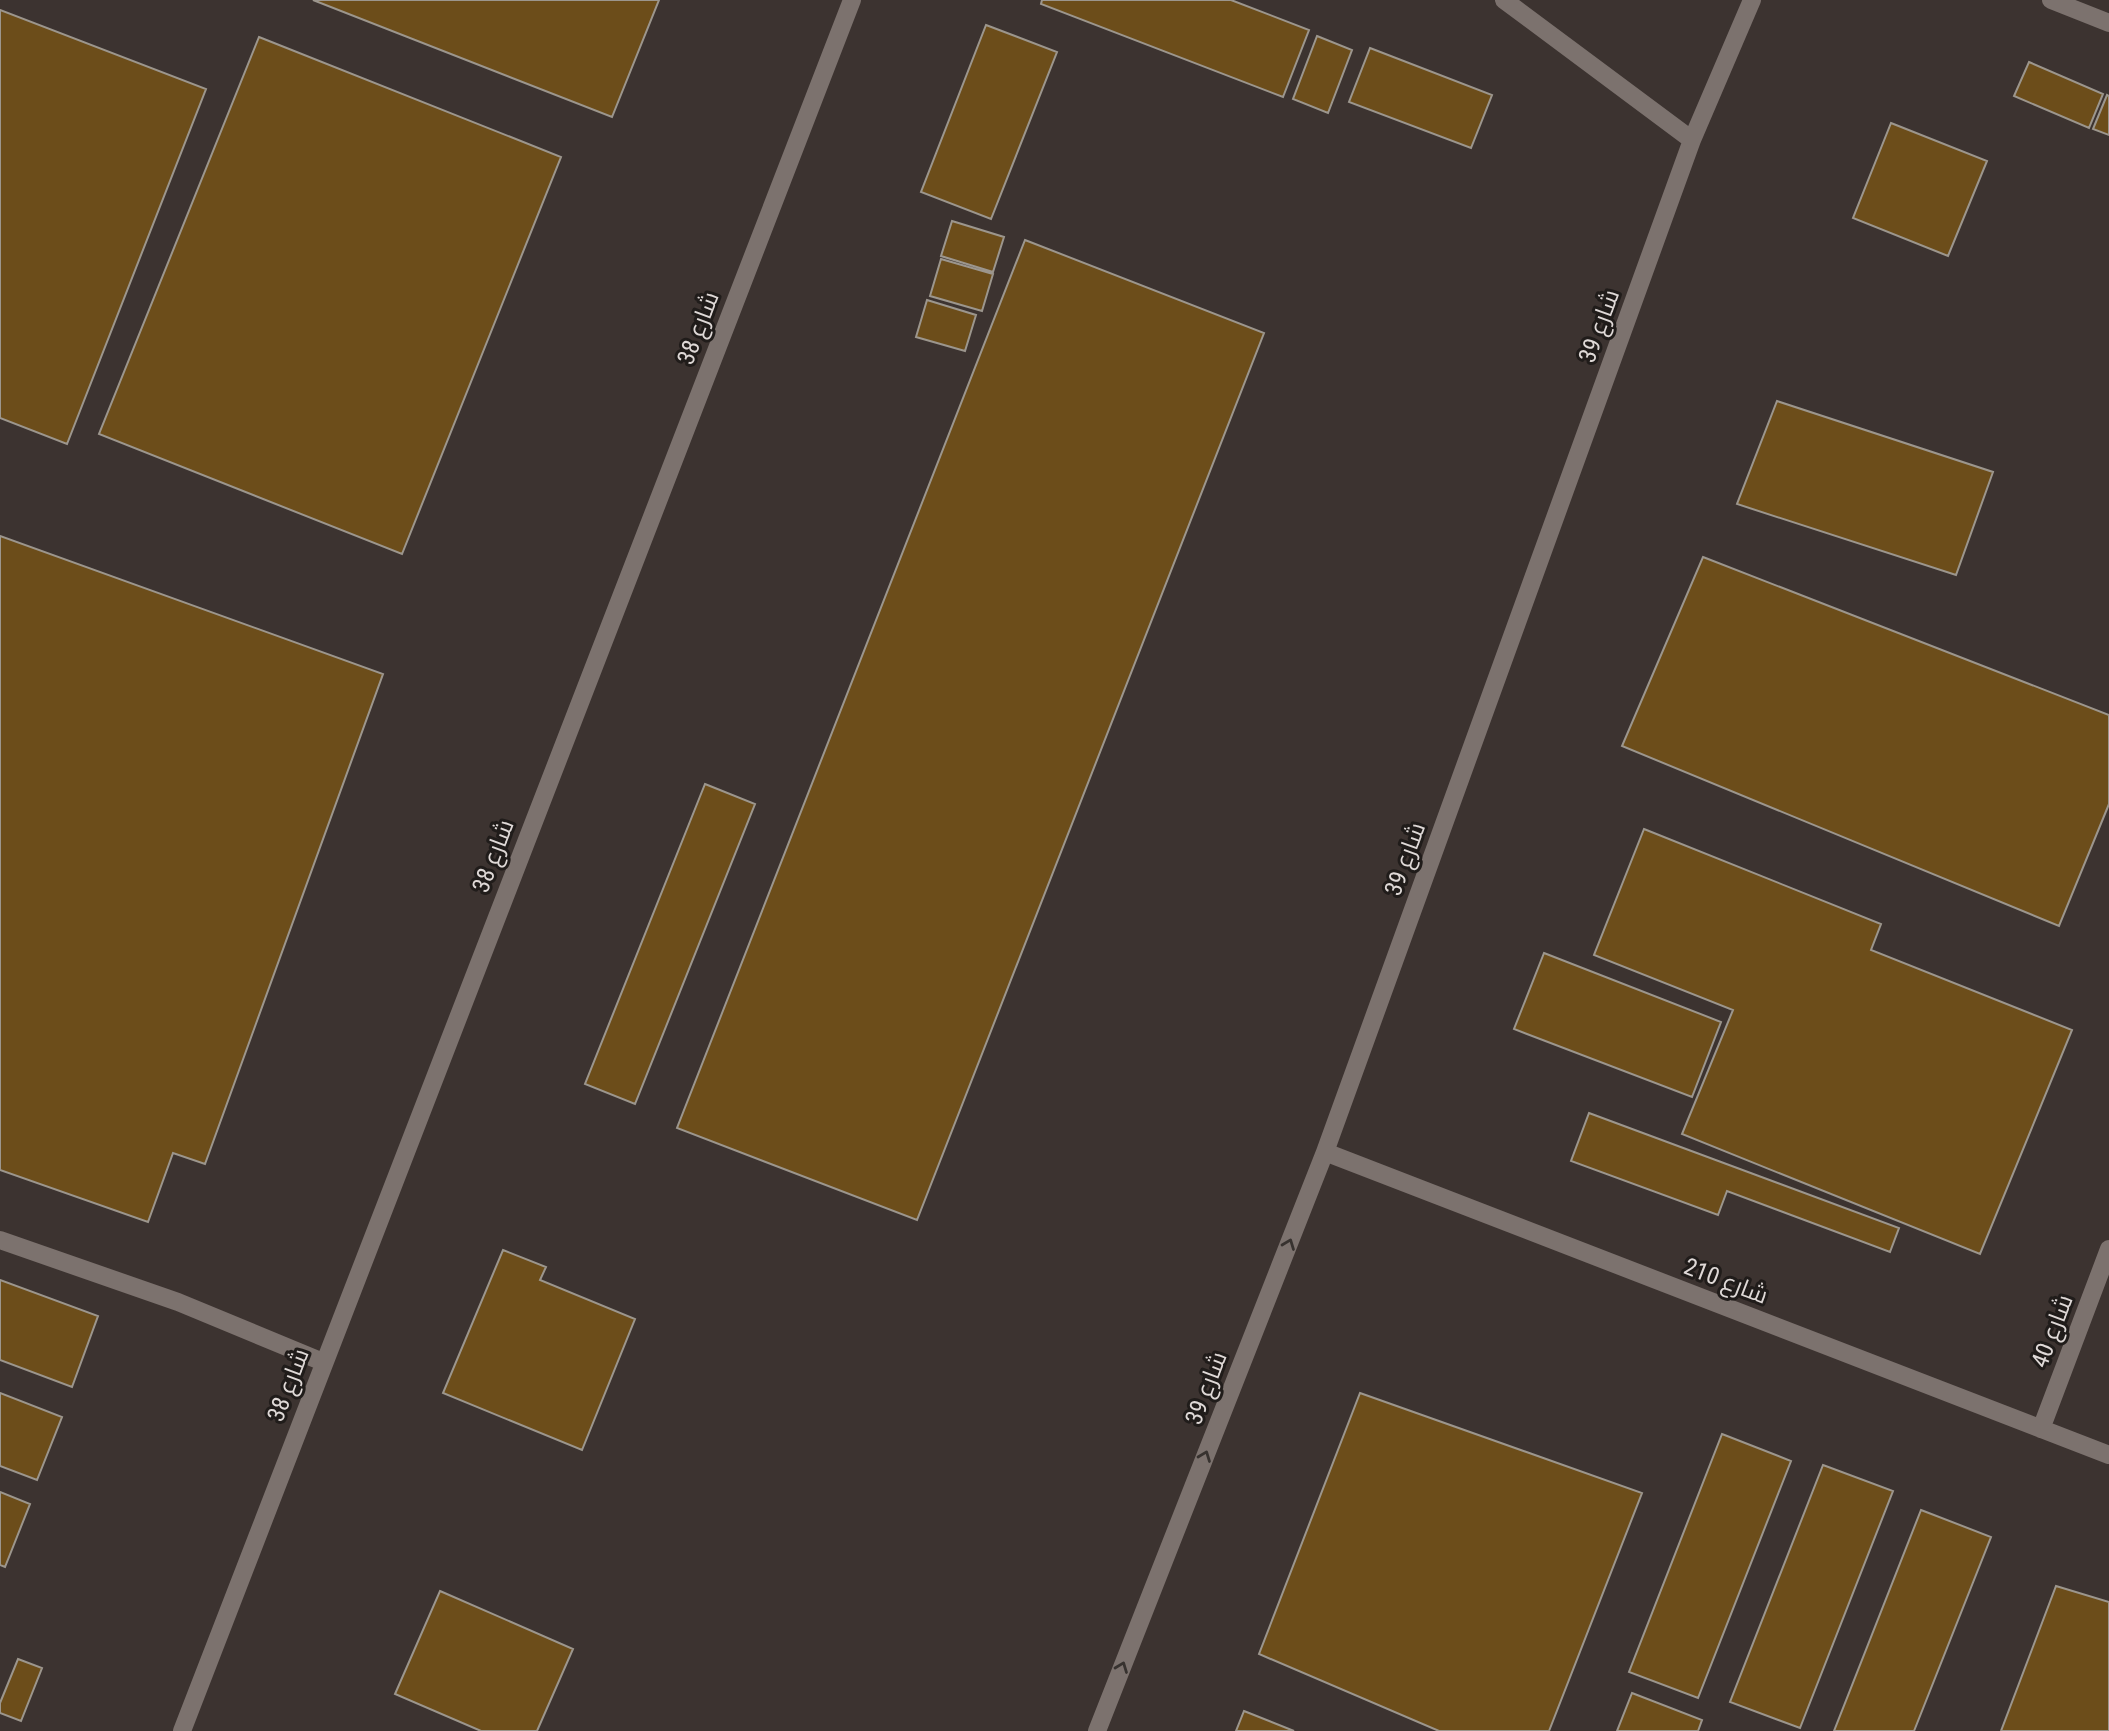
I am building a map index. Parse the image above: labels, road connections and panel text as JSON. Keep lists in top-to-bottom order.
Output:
{
  "streets": {
    "street": [
      "شارع 39",
      "شارع 38",
      "شارع 210",
      "شارع 40"
    ]
  },
  "crossings": [
    ["شارع 39", "شارع 210"],
    ["شارع 210", "شارع 40"]
  ]
}
